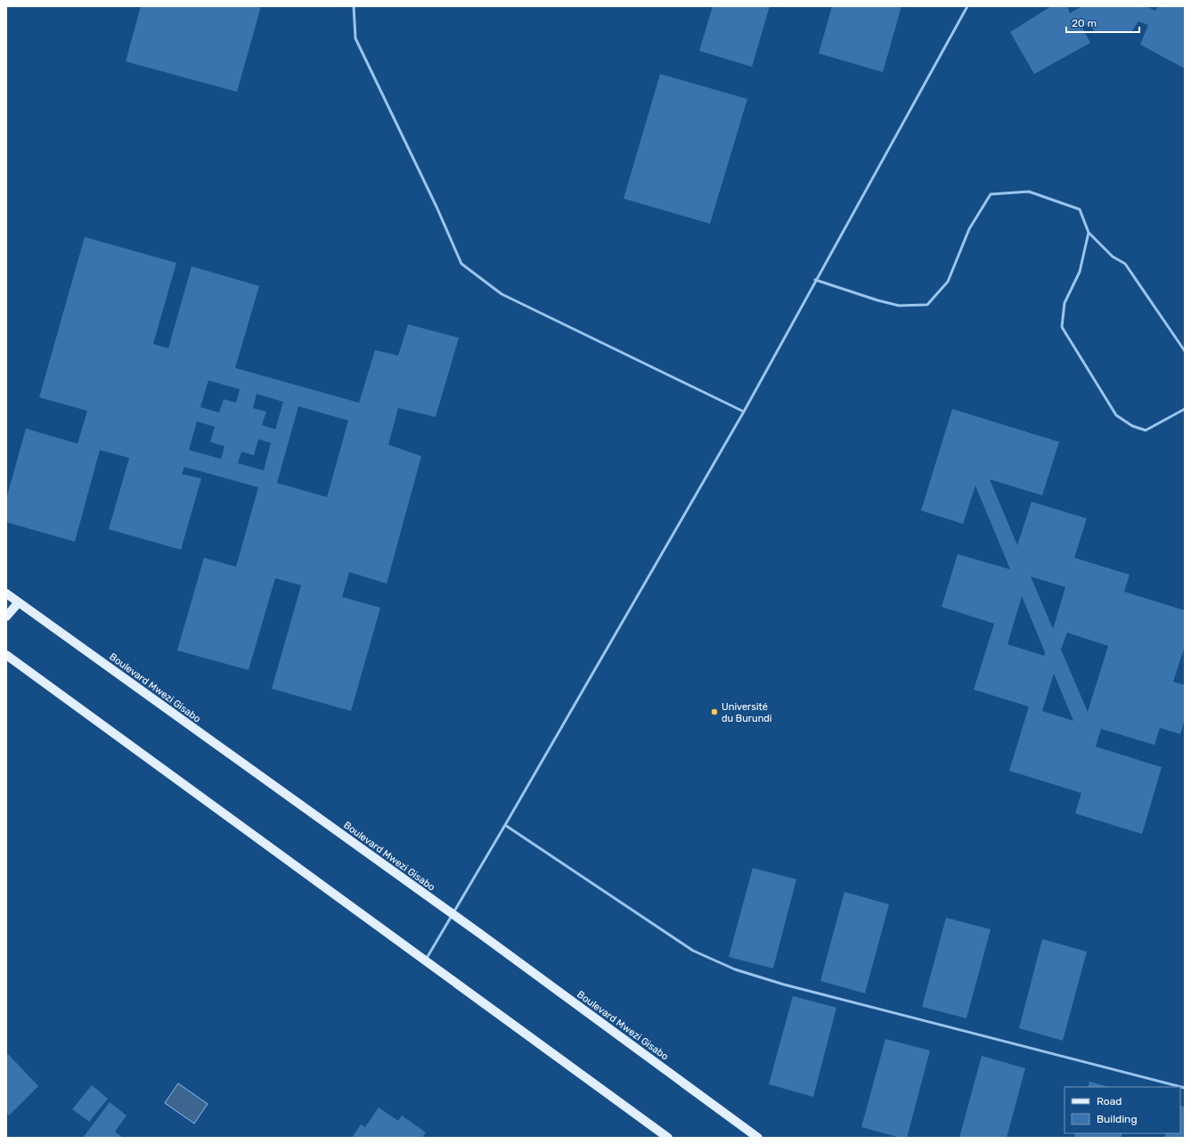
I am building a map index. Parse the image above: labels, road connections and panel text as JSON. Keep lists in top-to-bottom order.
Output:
{
  "streets": {
    "main road": ["Boulevard Mwezi Gisabo"]
  },
  "places": ["Université du Burundi"],
  "legend": ["Road", "Building"],
  "scale_bar": "20 m"
}
